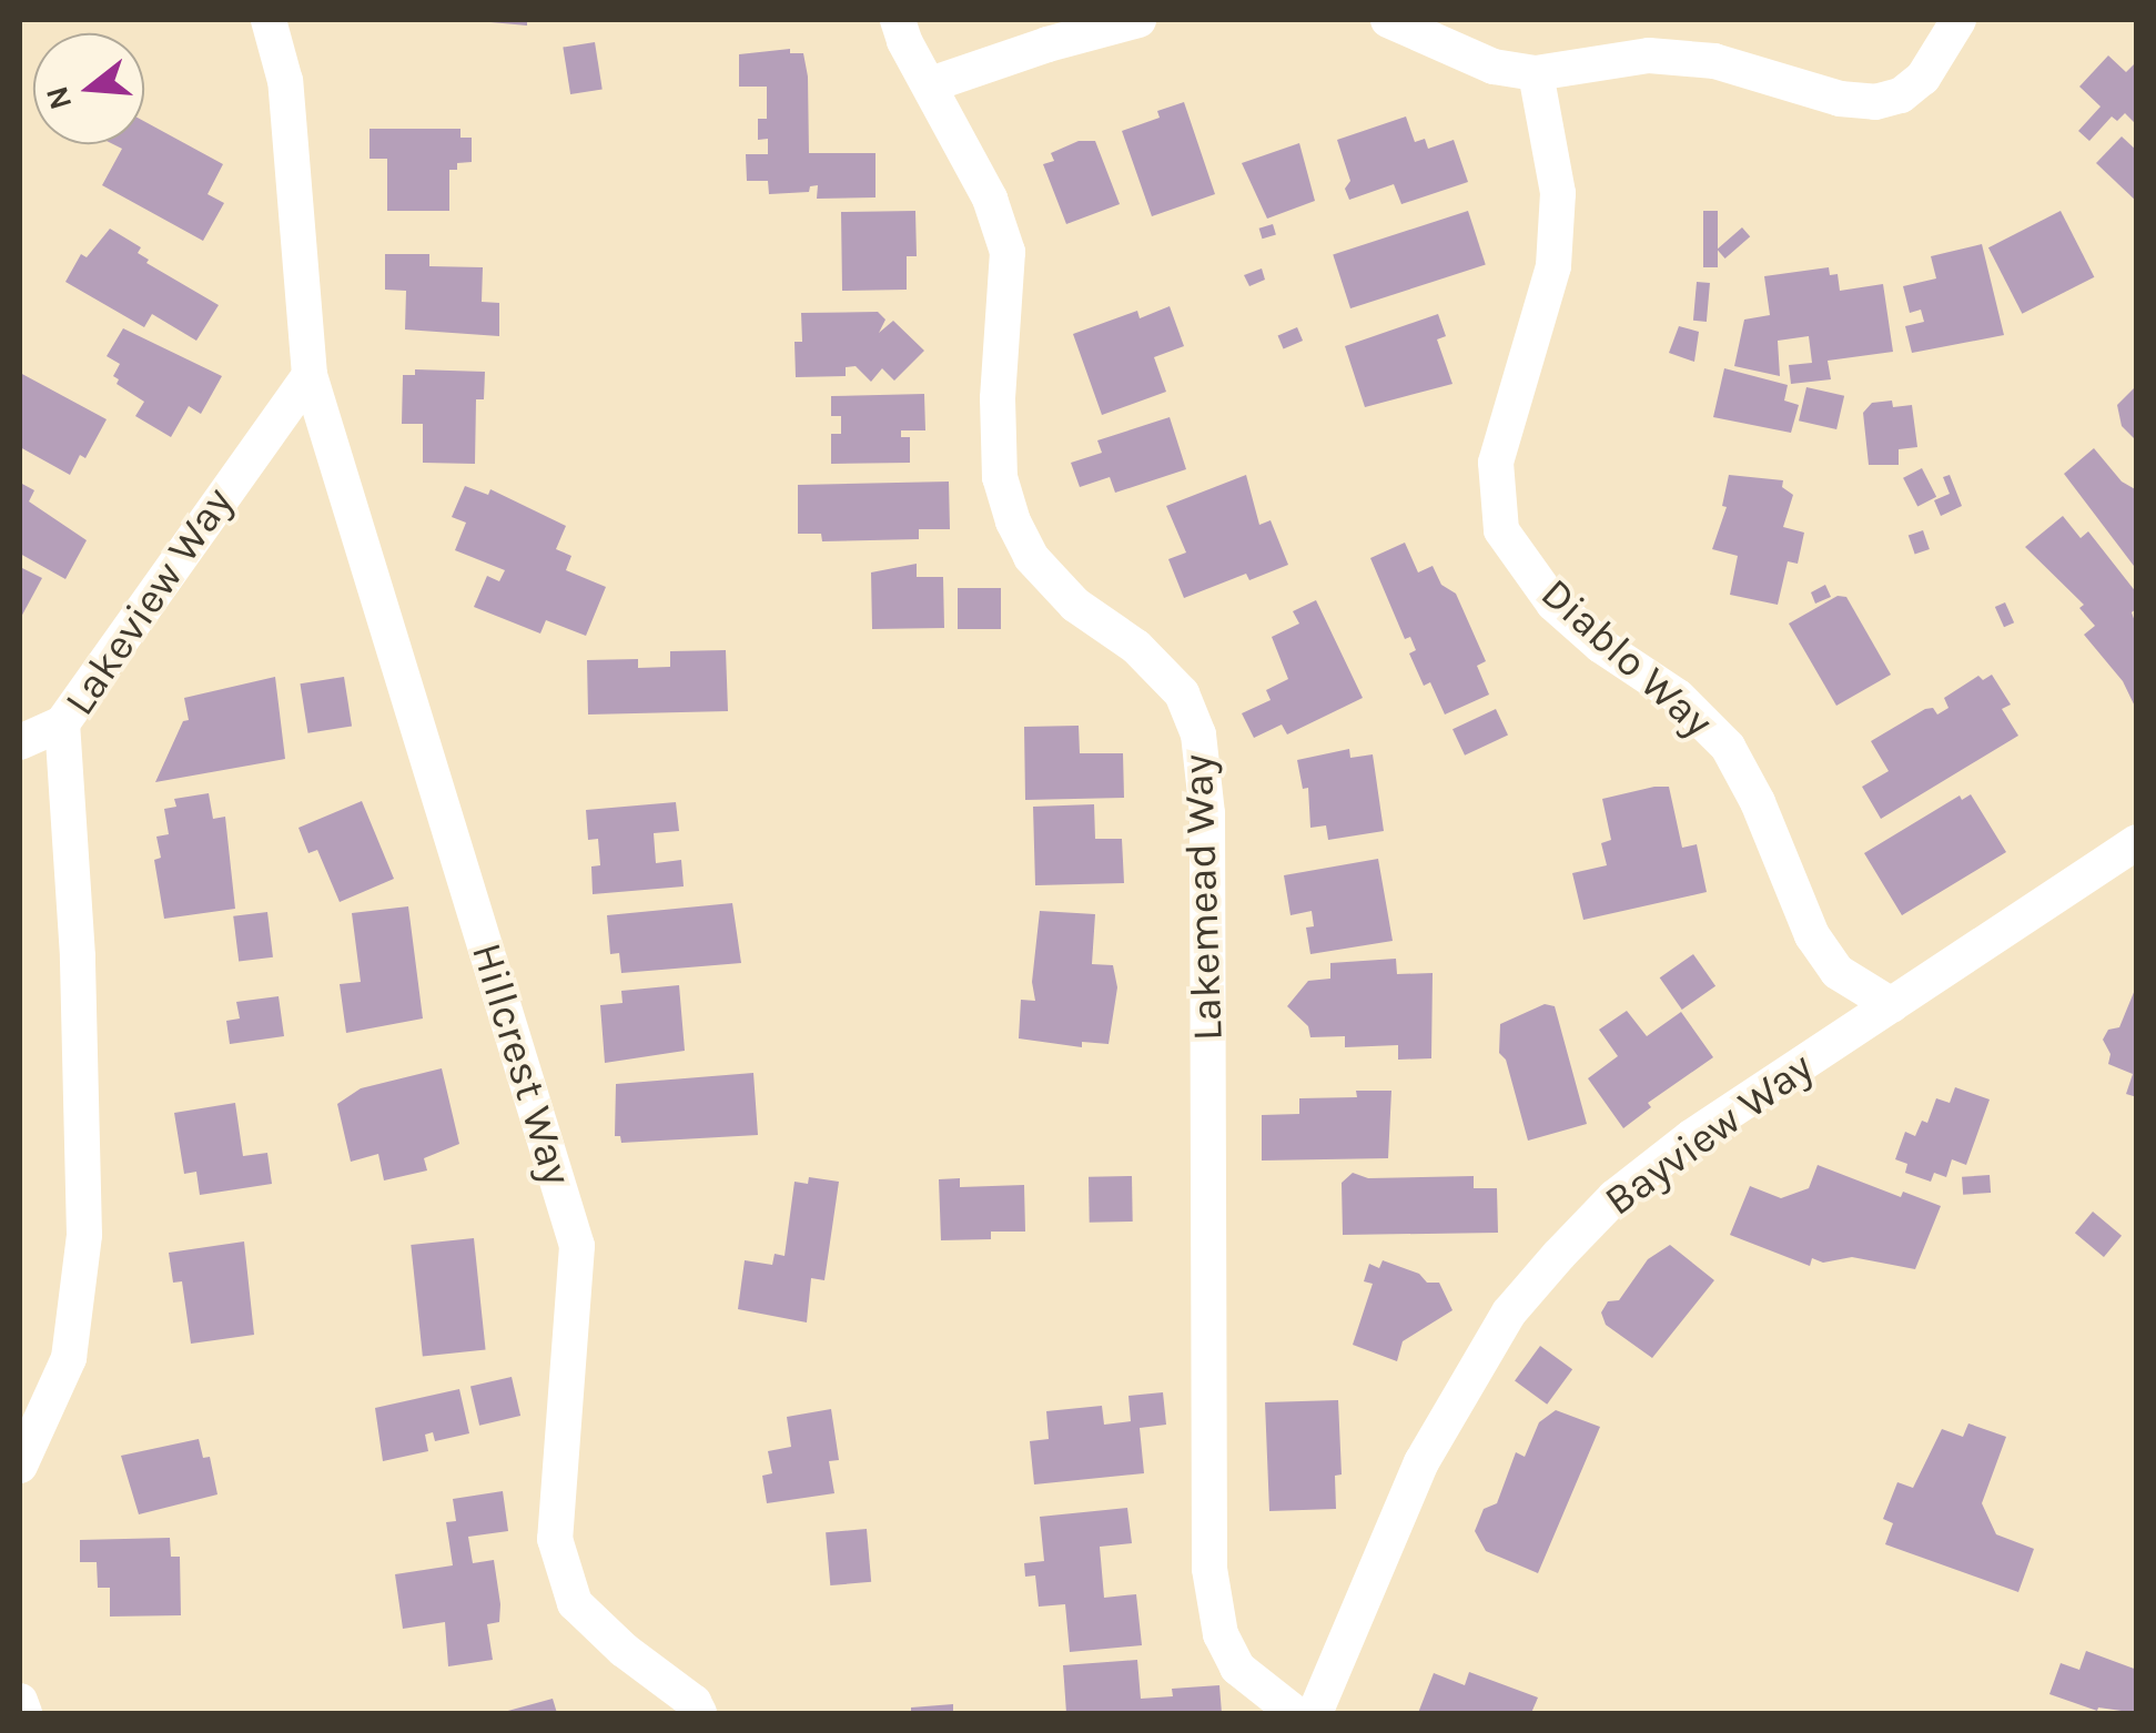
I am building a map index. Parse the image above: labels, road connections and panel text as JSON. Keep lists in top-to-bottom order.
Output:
{
  "streets": {
    "street": [
      "Lakeview Way",
      "Diablo Way",
      "Lakemead Way",
      "Hillcrest Way",
      "Bayview Way"
    ]
  },
  "crossings": [
    ["Lakeview Way", "Hillcrest Way"],
    ["Diablo Way", "Bayview Way"]
  ],
  "north": "left"
}
